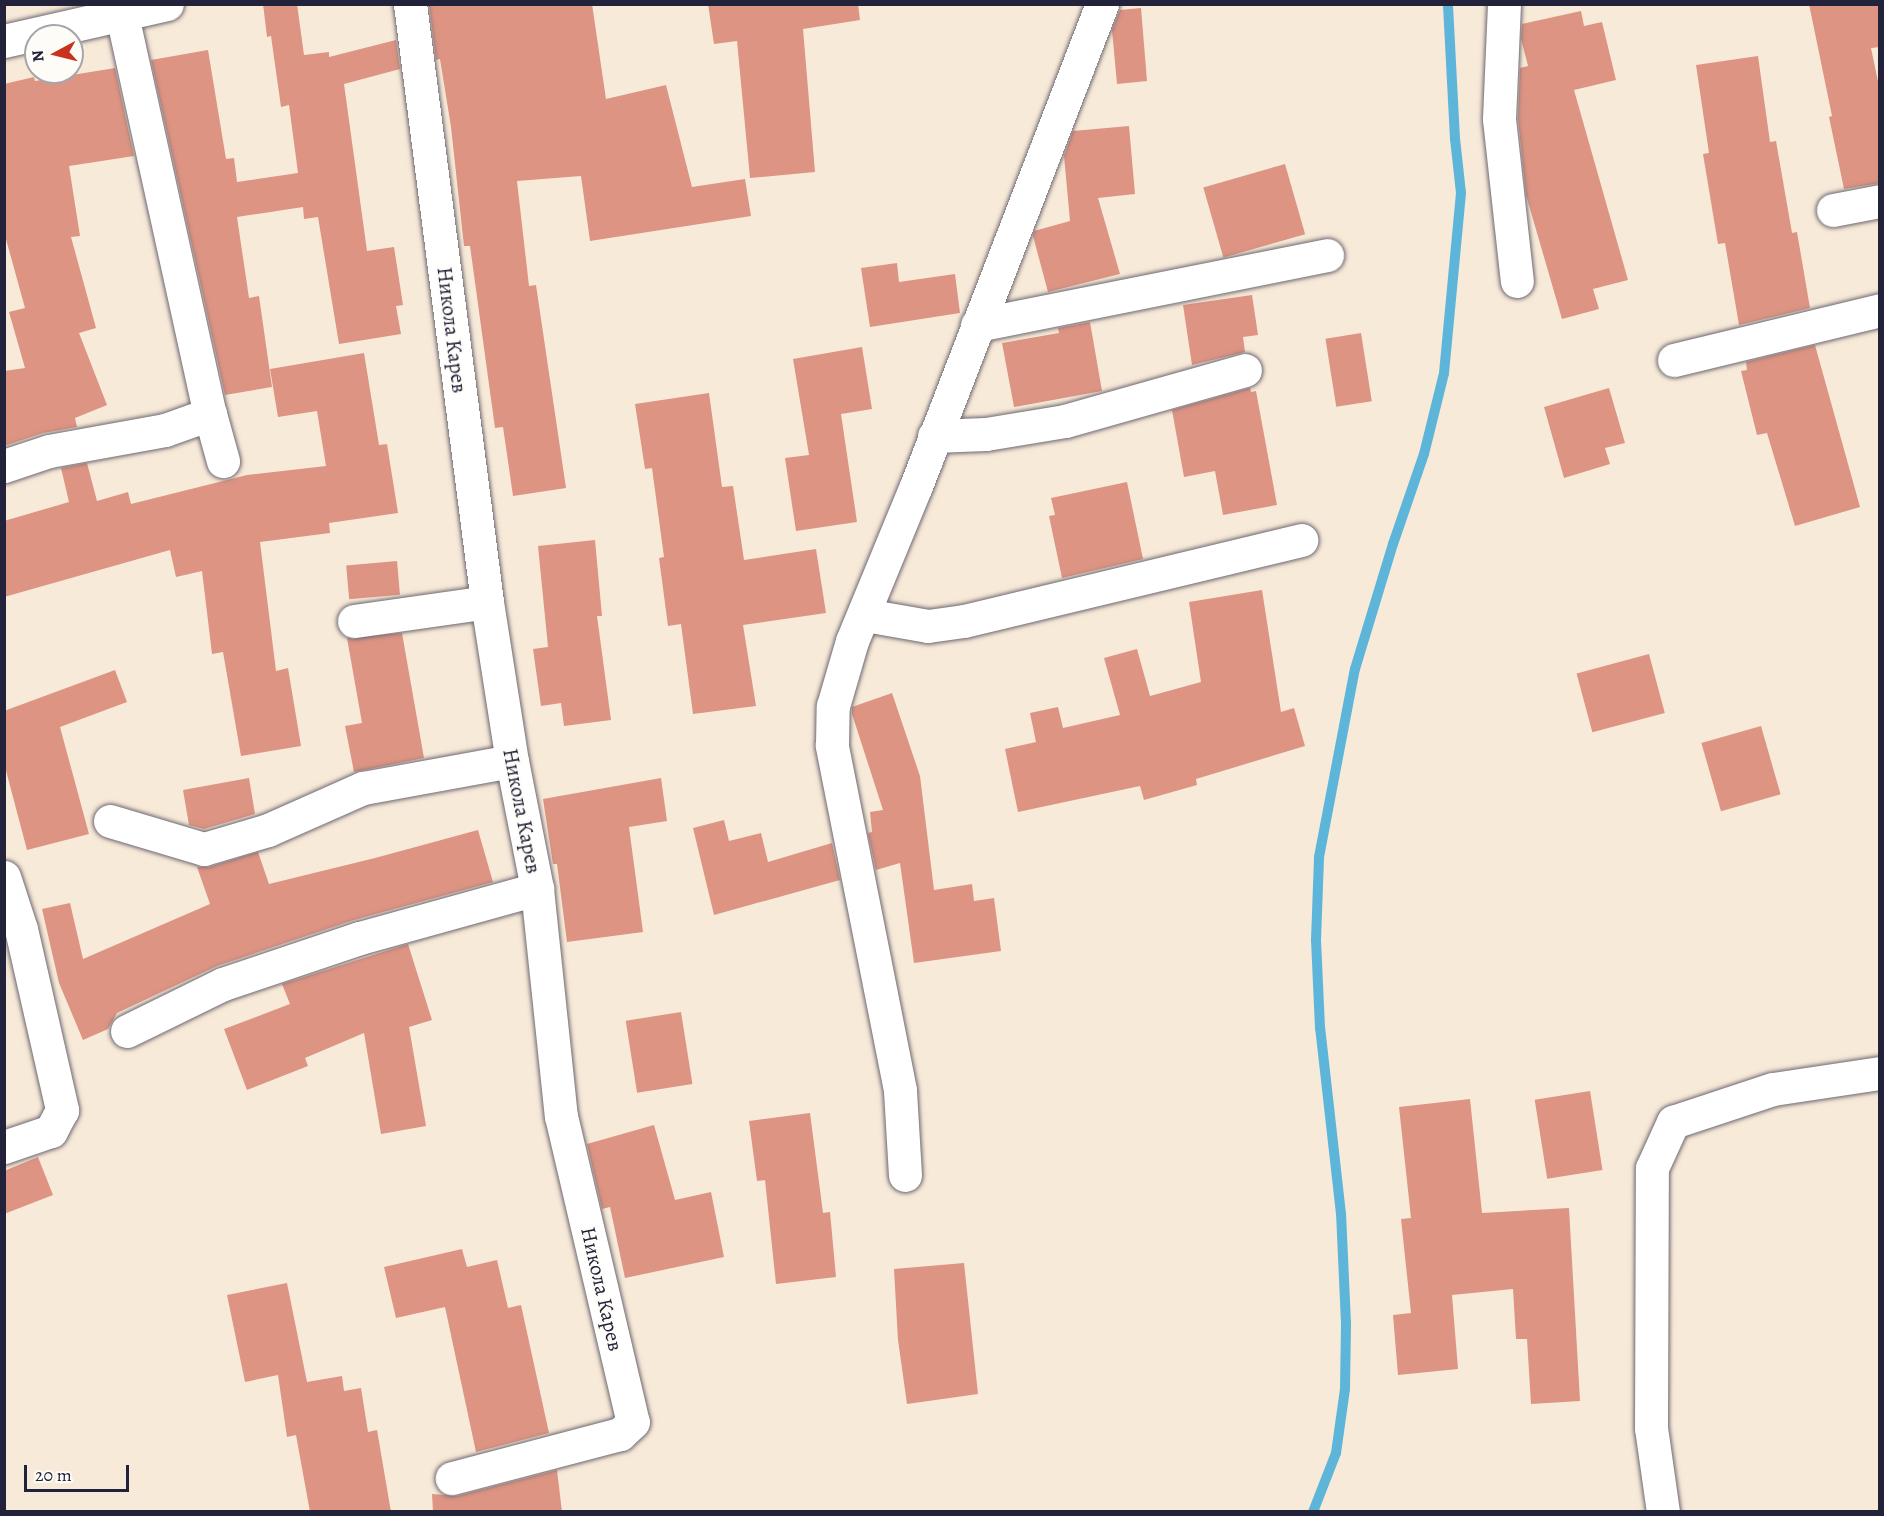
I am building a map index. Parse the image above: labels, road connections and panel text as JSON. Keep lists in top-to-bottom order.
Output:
{
  "streets": {
    "street": ["Никола Карев"]
  },
  "scale_bar": "20 m",
  "north": "left"
}
